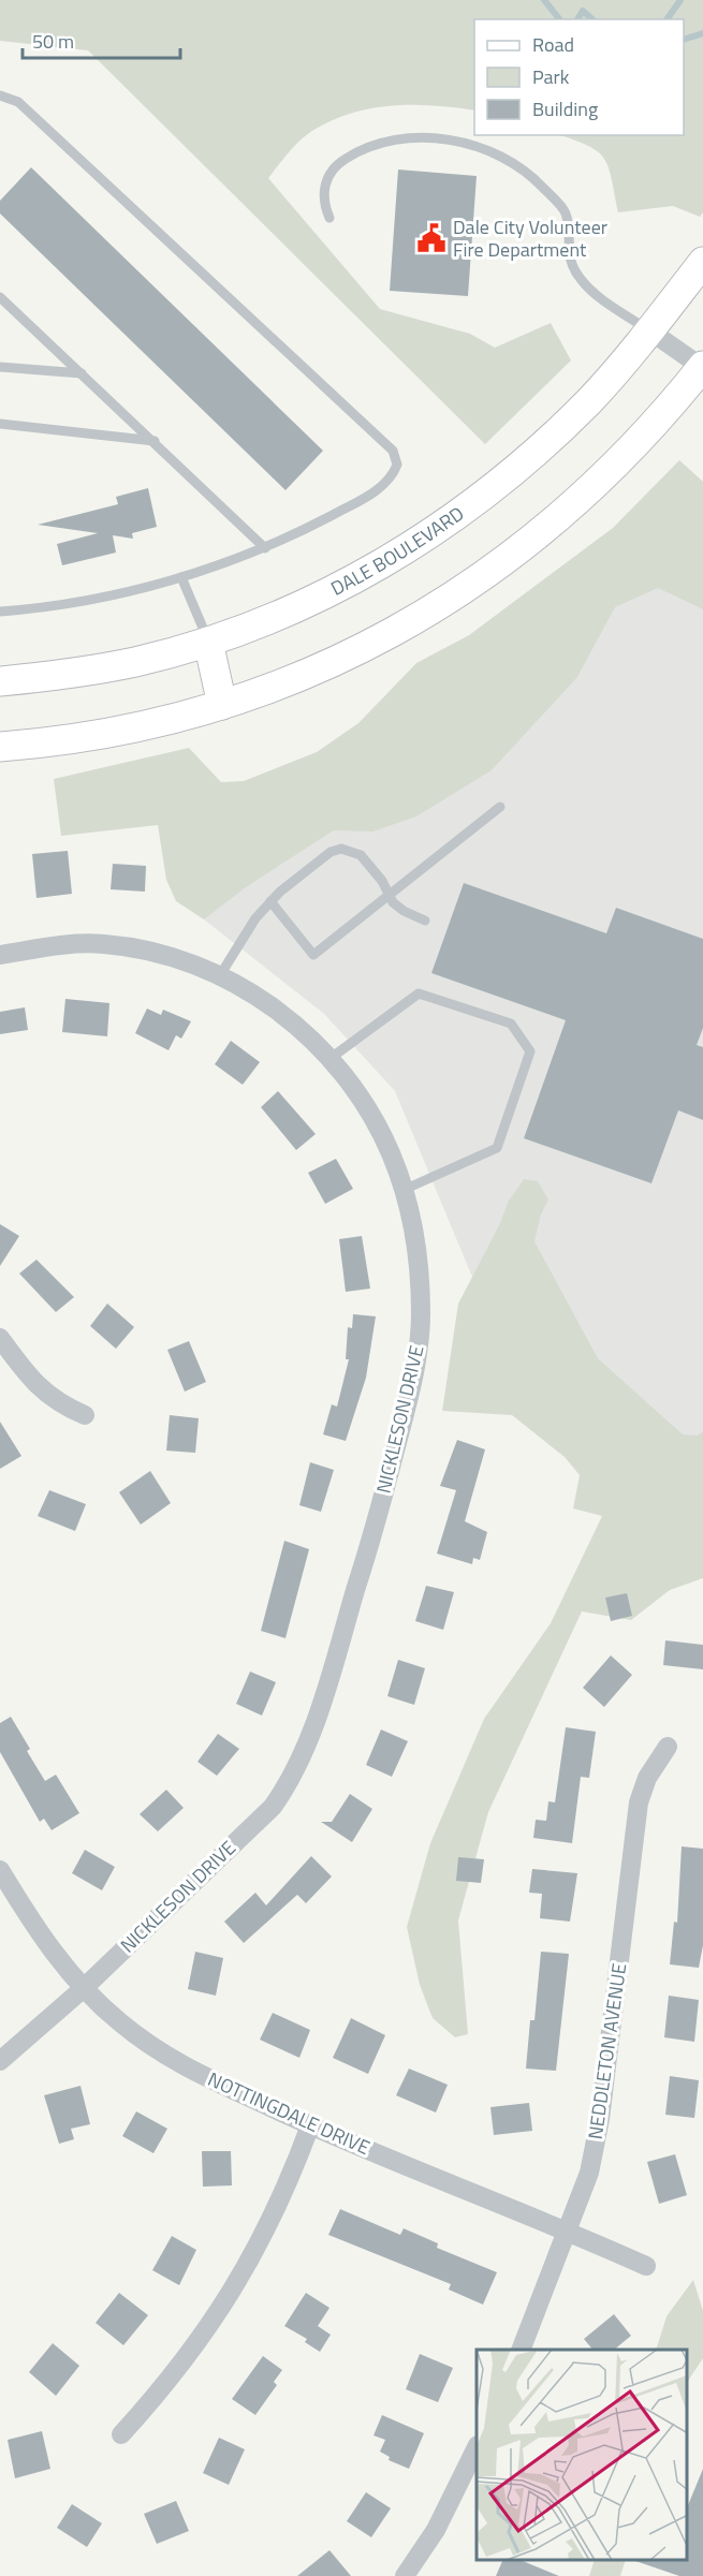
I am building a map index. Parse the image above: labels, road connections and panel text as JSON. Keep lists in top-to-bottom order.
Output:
{
  "streets": {
    "main road": ["DALE BOULEVARD"],
    "street": ["NICKLESON DRIVE", "NEDDLETON AVENUE", "NOTTINGDALE DRIVE"]
  },
  "crossings": [
    ["NICKLESON DRIVE", "NOTTINGDALE DRIVE"],
    ["NEDDLETON AVENUE", "NOTTINGDALE DRIVE"]
  ],
  "places": {
    "public building": ["Dale City Volunteer Fire Department"]
  },
  "legend": ["Road", "Park", "Building"],
  "scale_bar": "50 m"
}
